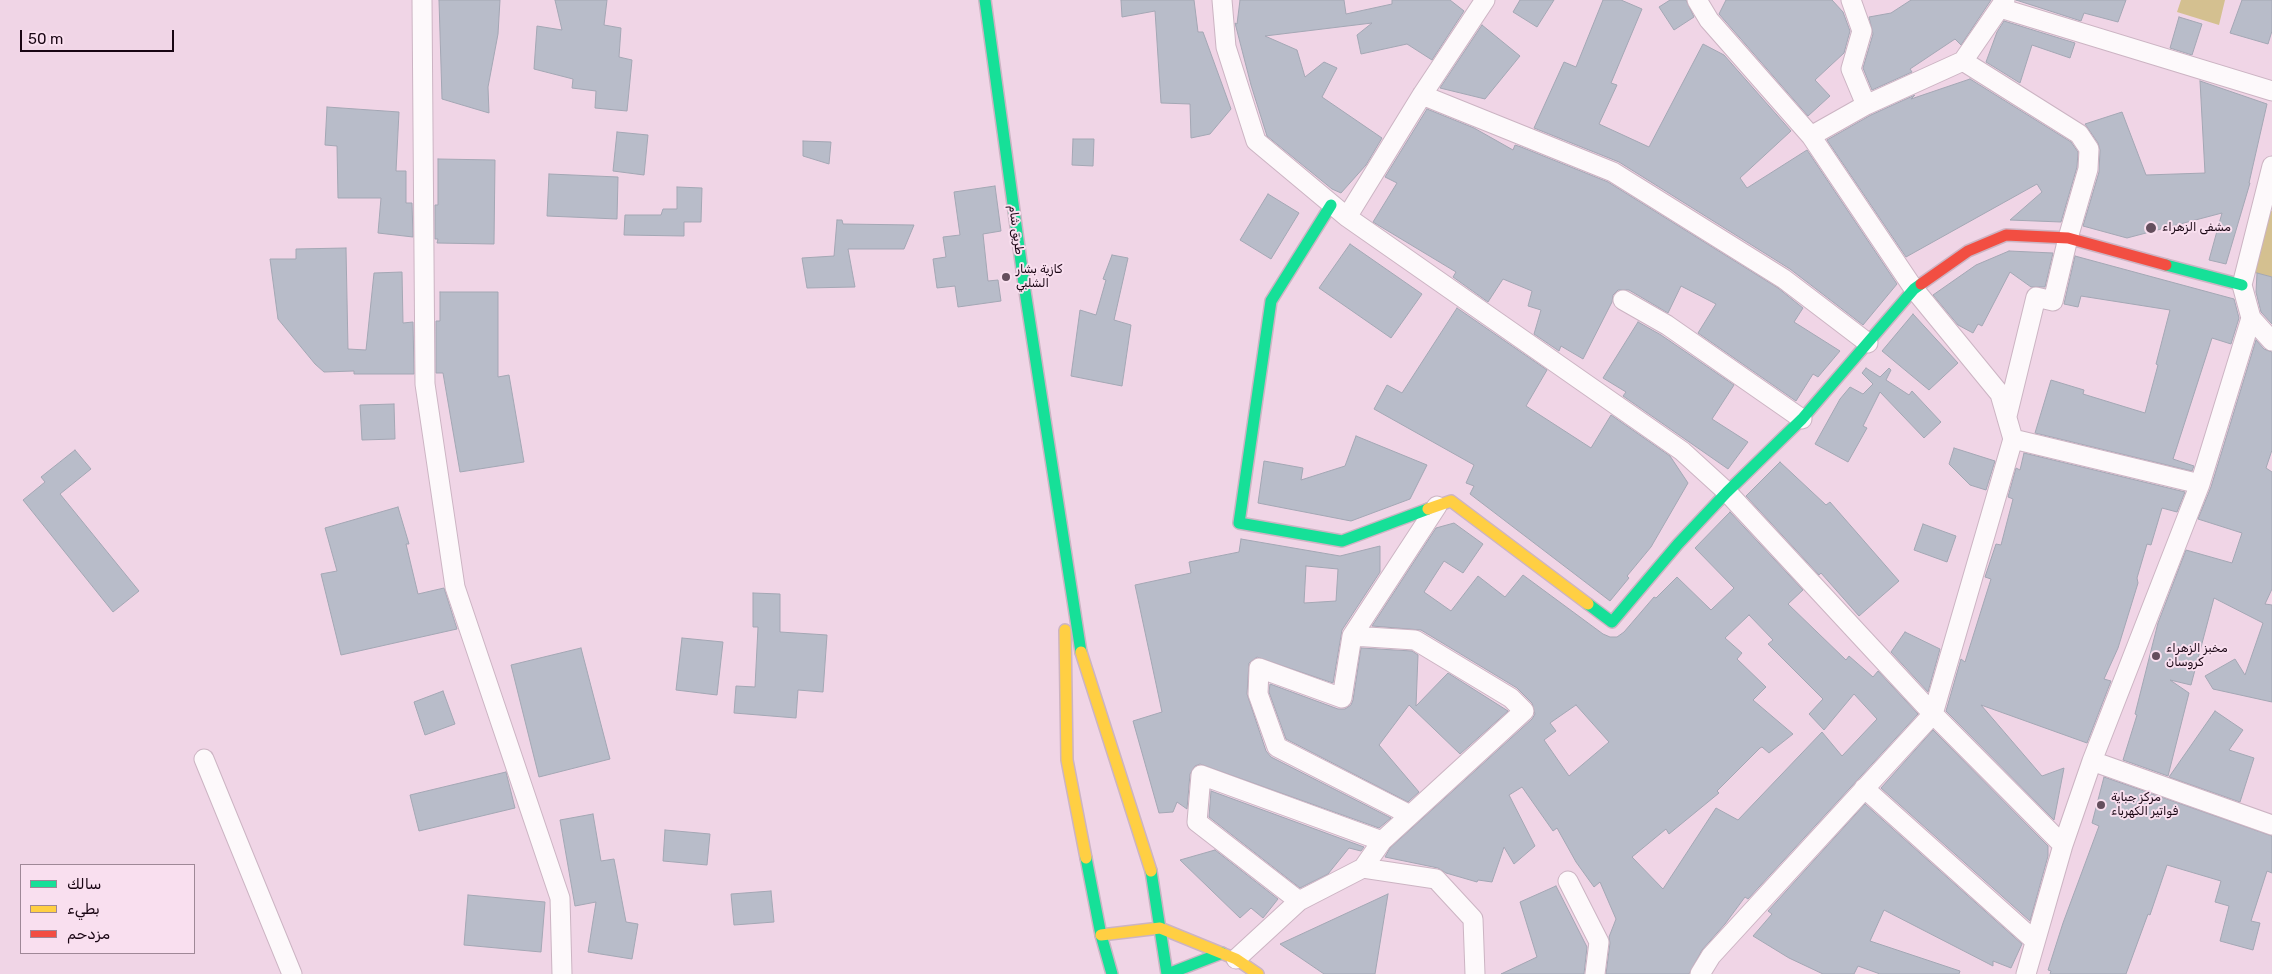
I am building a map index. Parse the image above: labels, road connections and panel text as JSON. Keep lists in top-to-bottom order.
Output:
{
  "streets": {
    "main road": ["طريق شام"]
  },
  "places": [
    "مشفى الزهراء",
    "كازية بشار الشلبي",
    "مخبز الزهراء كروسان",
    "مركز جباية فواتير الكهرباء"
  ],
  "legend": ["سالك", "بطيء", "مزدحم"],
  "scale_bar": "50 m"
}
